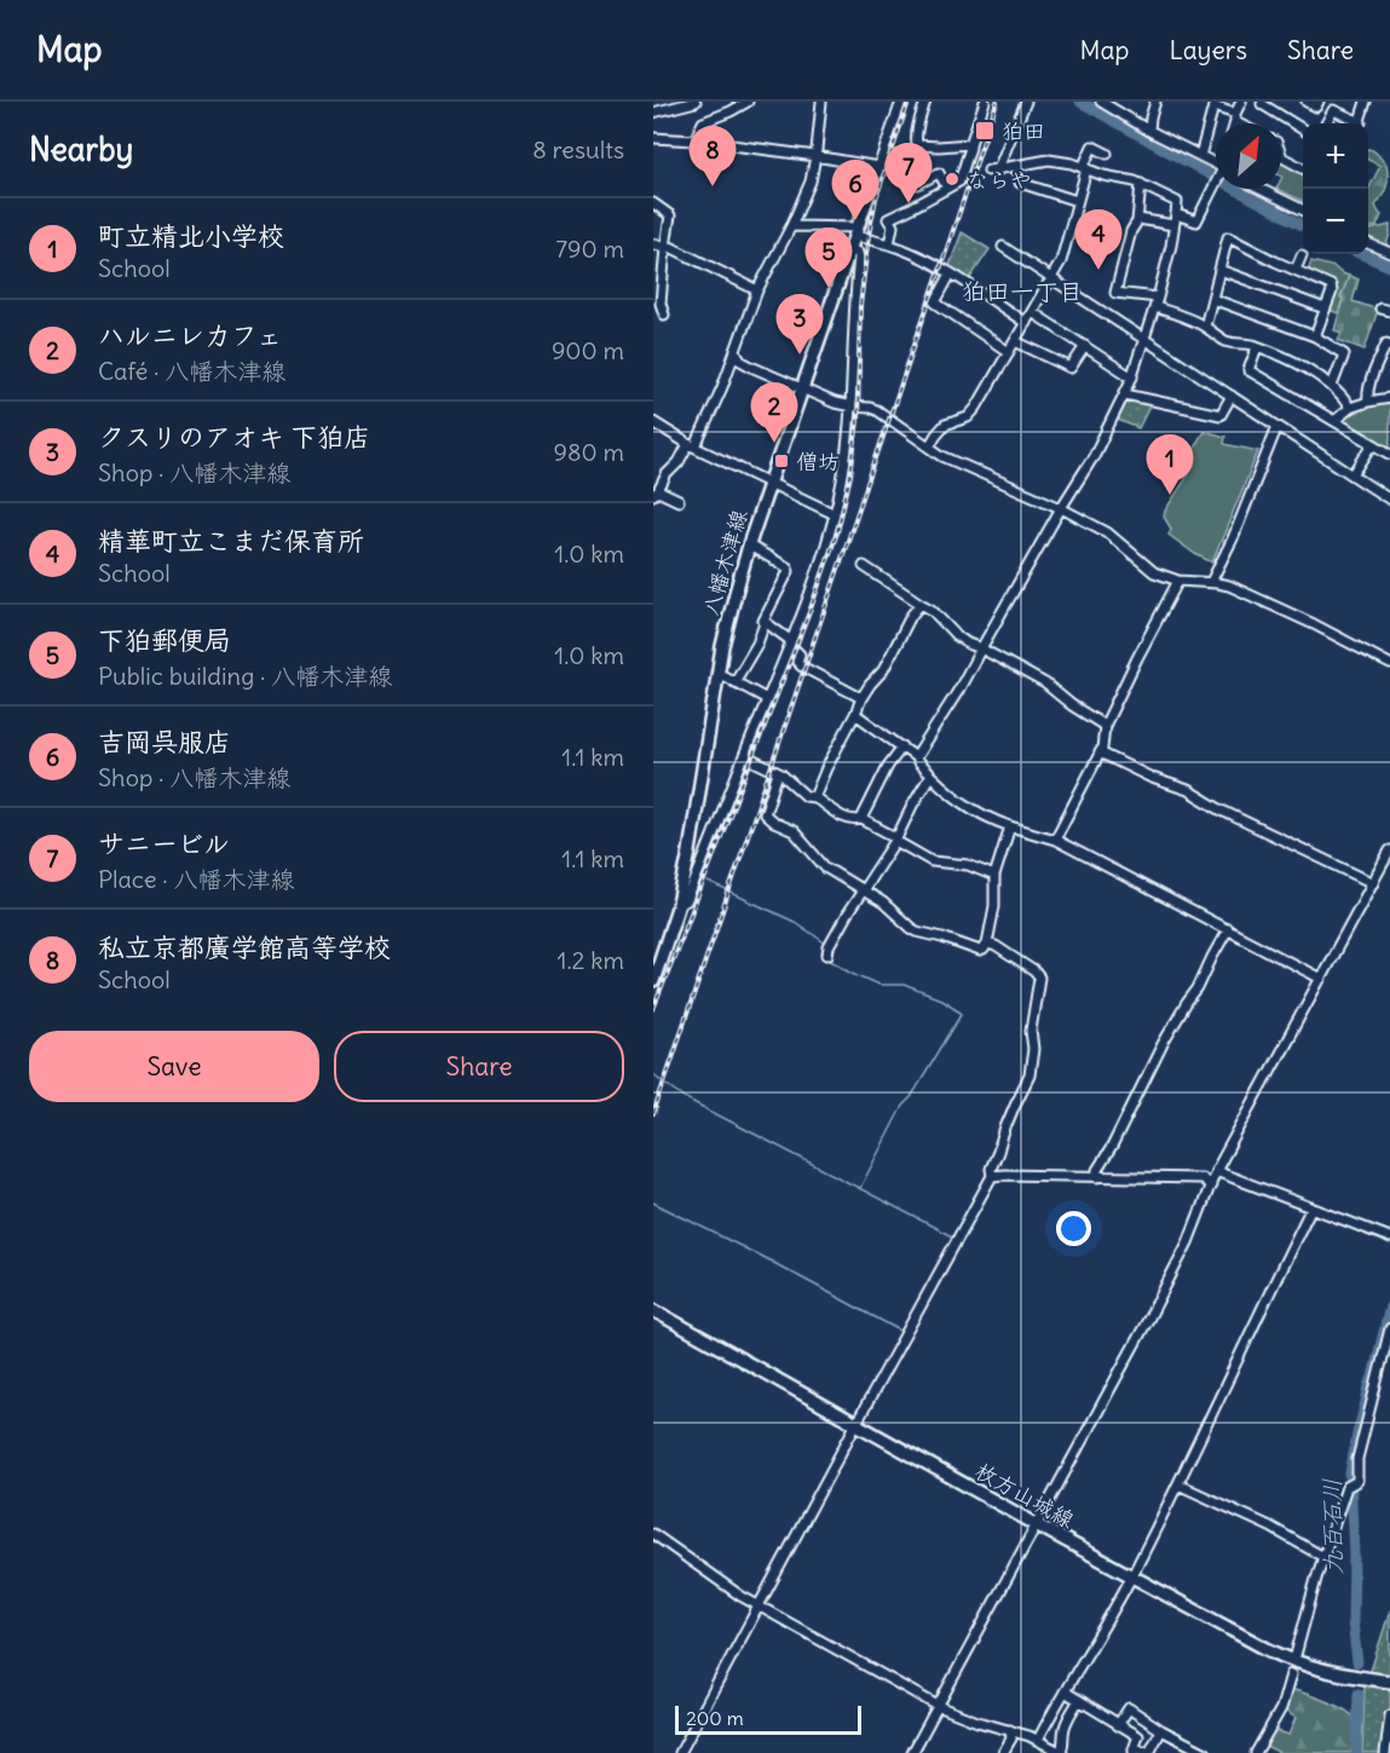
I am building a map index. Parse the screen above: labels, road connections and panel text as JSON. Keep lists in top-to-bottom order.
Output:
{
  "streets": {
    "main road": ["八幡木津線", "枚方山城線"]
  },
  "districts": ["狛田一丁目"],
  "water": ["九百石川"],
  "places": {
    "transit": ["狛田", "僧坊"],
    "other": ["ならや"]
  },
  "scale_bar": "200 m",
  "north": "top right",
  "page": {
    "header": "Map",
    "nav": ["Map", "Layers", "Share"],
    "heading": ["Nearby", "8 results"],
    "map_buttons": ["+", "−"],
    "pins": [
      "8",
      "7",
      "6",
      "4",
      "5",
      "3",
      "2",
      "1"
    ],
    "list": [
      {
        "mark": "1",
        "name": "町立精北小学校",
        "note": "School",
        "value": "790 m"
      },
      {
        "mark": "2",
        "name": "ハルニレカフェ",
        "note": "Café · 八幡木津線",
        "value": "900 m"
      },
      {
        "mark": "3",
        "name": "クスリのアオキ 下狛店",
        "note": "Shop · 八幡木津線",
        "value": "980 m"
      },
      {
        "mark": "4",
        "name": "精華町立こまだ保育所",
        "note": "School",
        "value": "1.0 km"
      },
      {
        "mark": "5",
        "name": "下狛郵便局",
        "note": "Public building · 八幡木津線",
        "value": "1.0 km"
      },
      {
        "mark": "6",
        "name": "吉岡呉服店",
        "note": "Shop · 八幡木津線",
        "value": "1.1 km"
      },
      {
        "mark": "7",
        "name": "サニービル",
        "note": "Place · 八幡木津線",
        "value": "1.1 km"
      },
      {
        "mark": "8",
        "name": "私立京都廣学館高等学校",
        "note": "School",
        "value": "1.2 km"
      }
    ],
    "buttons": ["Save", "Share"],
    "scale": "200 m"
  }
}
